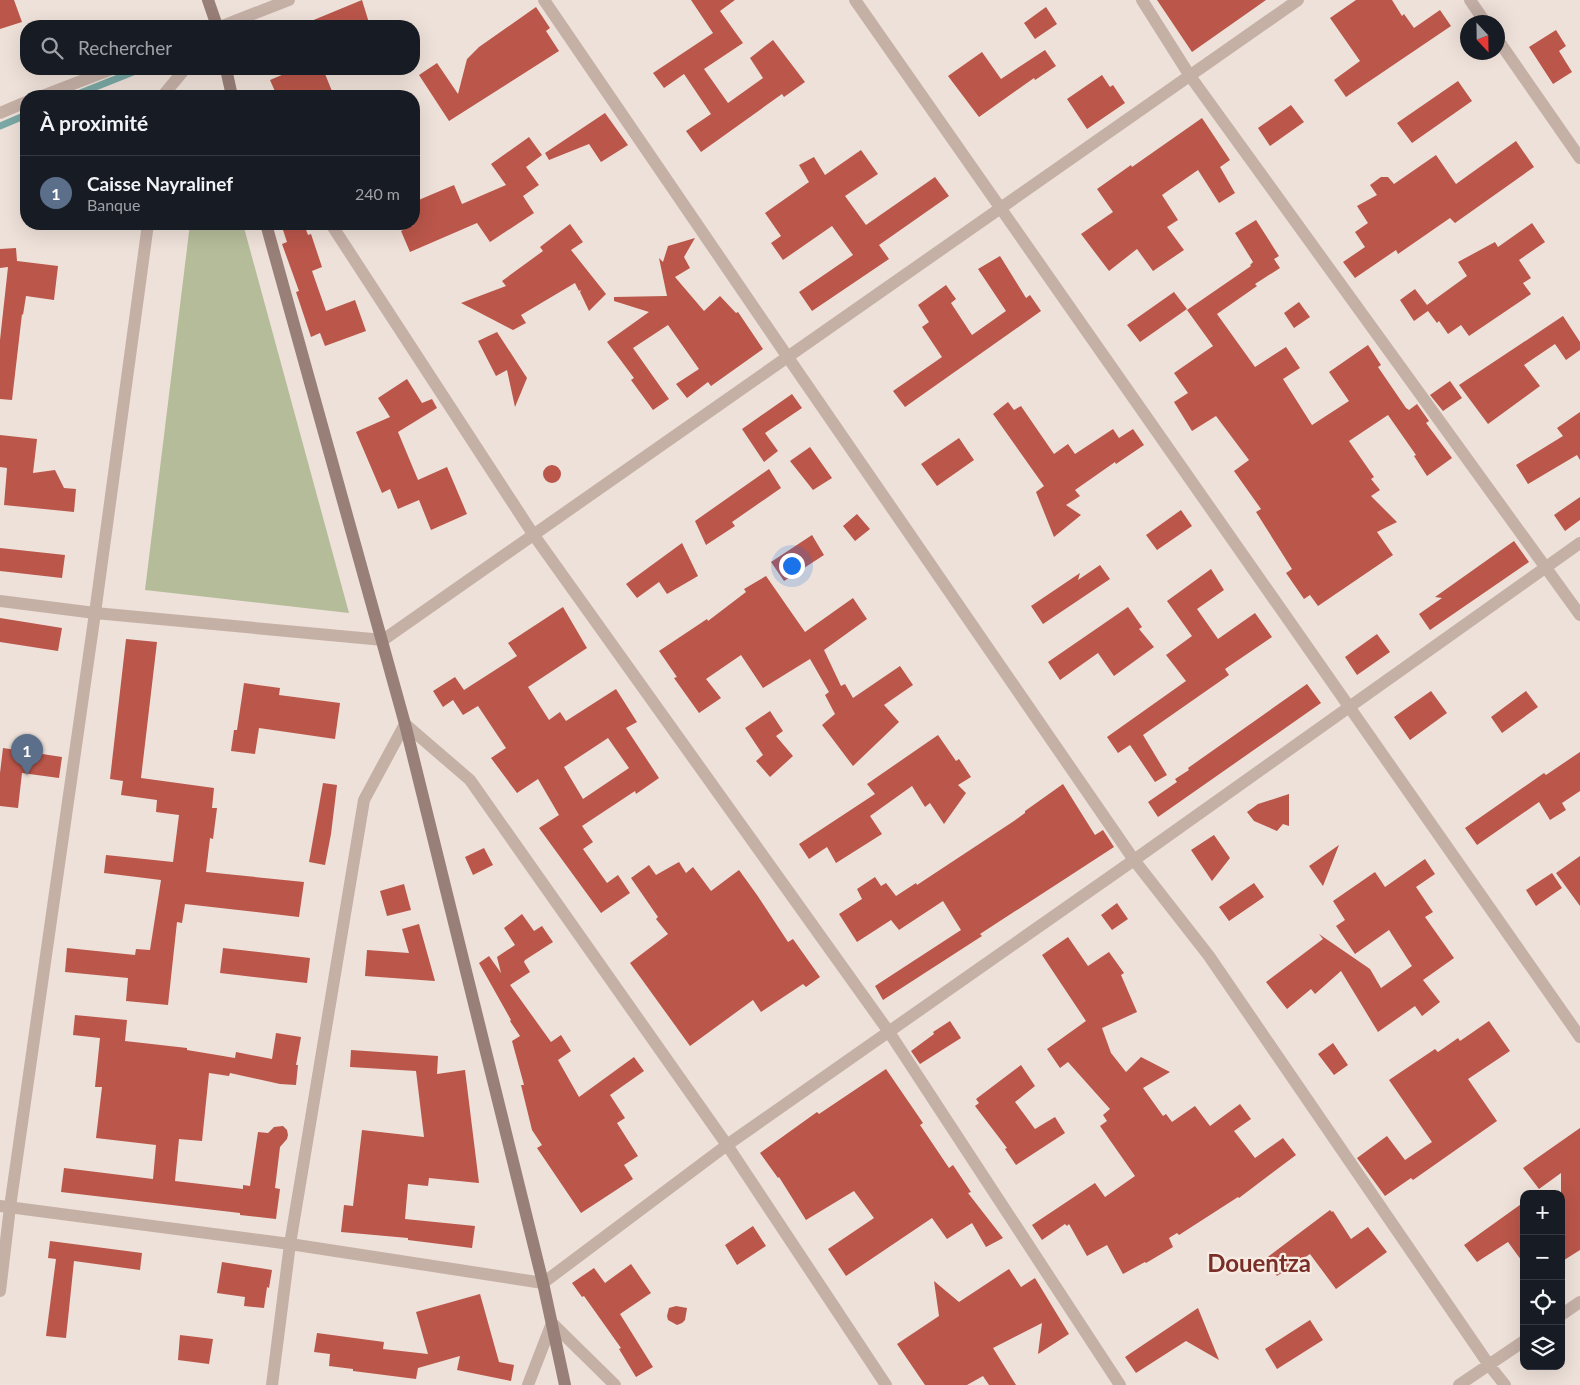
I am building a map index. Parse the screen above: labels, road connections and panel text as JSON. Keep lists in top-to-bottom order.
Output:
{
  "districts": ["Douentza"],
  "north": "bottom",
  "page": {
    "search": "Rechercher",
    "heading": "À proximité",
    "list": [
      {
        "mark": "1",
        "name": "Caisse Nayralinef",
        "note": "Banque",
        "value": "240 m"
      }
    ],
    "pins": "1",
    "map_buttons": ["+", "−"]
  }
}
